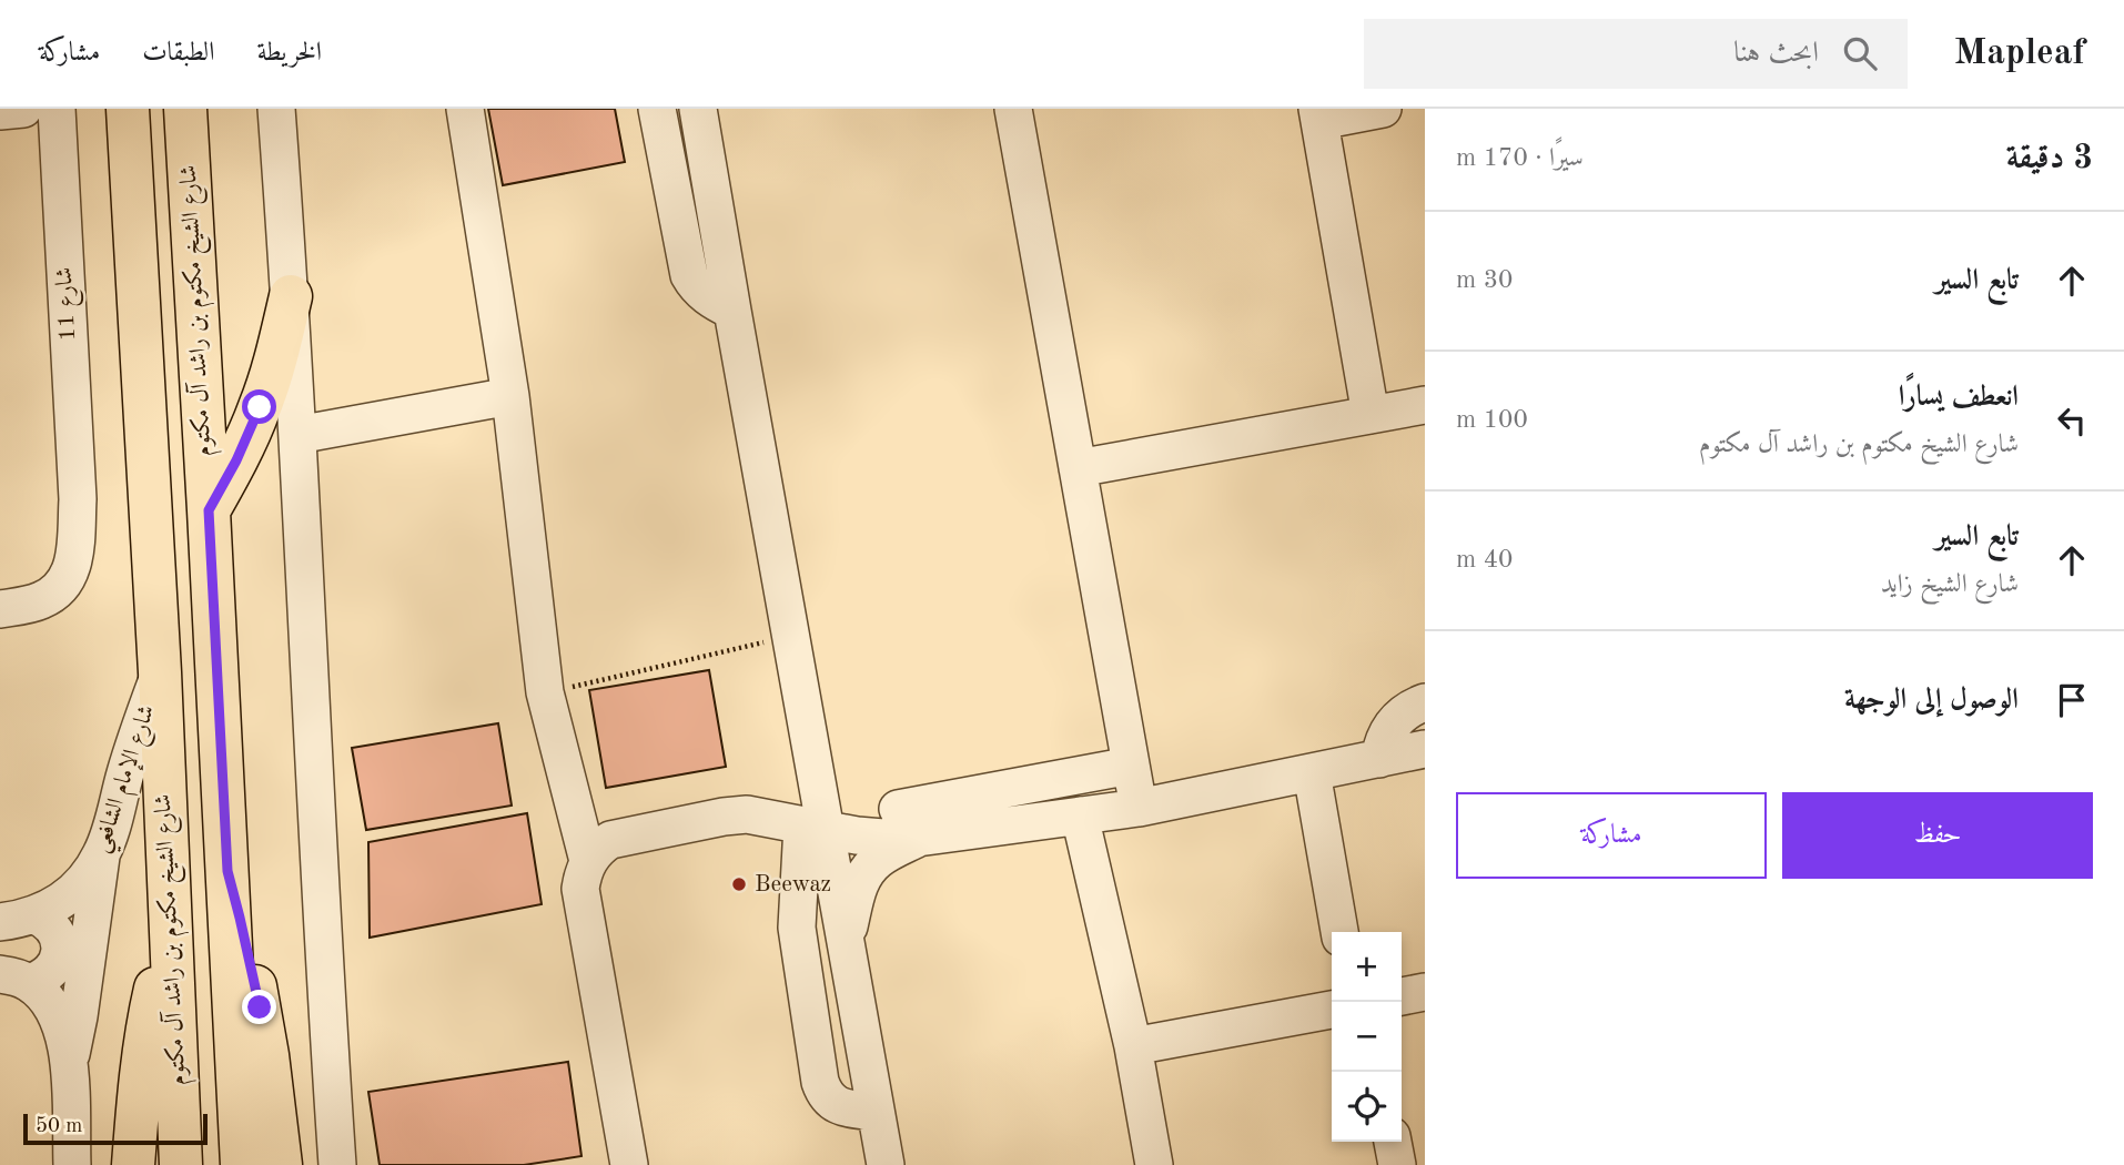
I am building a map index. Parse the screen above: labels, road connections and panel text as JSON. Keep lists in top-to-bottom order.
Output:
{
  "streets": {
    "main road": ["شارع الشيخ مكتوم بن راشد آل مكتوم"],
    "street": ["شارع 11", "شارع الإمام الشافعي"]
  },
  "crossings": [
    ["شارع الشيخ مكتوم بن راشد آل مكتوم", "شارع الإمام الشافعي"]
  ],
  "places": ["Beewaz"],
  "scale_bar": "50 m",
  "page": {
    "header": "Mapleaf",
    "search": "ابحث هنا",
    "nav": ["الخريطة", "الطبقات", "مشاركة"],
    "heading": ["3 دقيقة", "سيرًا · 170 m"],
    "list": [
      ["تابع السير", "30 m"],
      ["انعطف يسارًا", "شارع الشيخ مكتوم بن راشد آل مكتوم", "100 m"],
      ["تابع السير", "شارع الشيخ زايد", "40 m"],
      "الوصول إلى الوجهة"
    ],
    "buttons": ["حفظ", "مشاركة"],
    "map_buttons": ["+", "−"],
    "scale": "50 m"
  }
}
